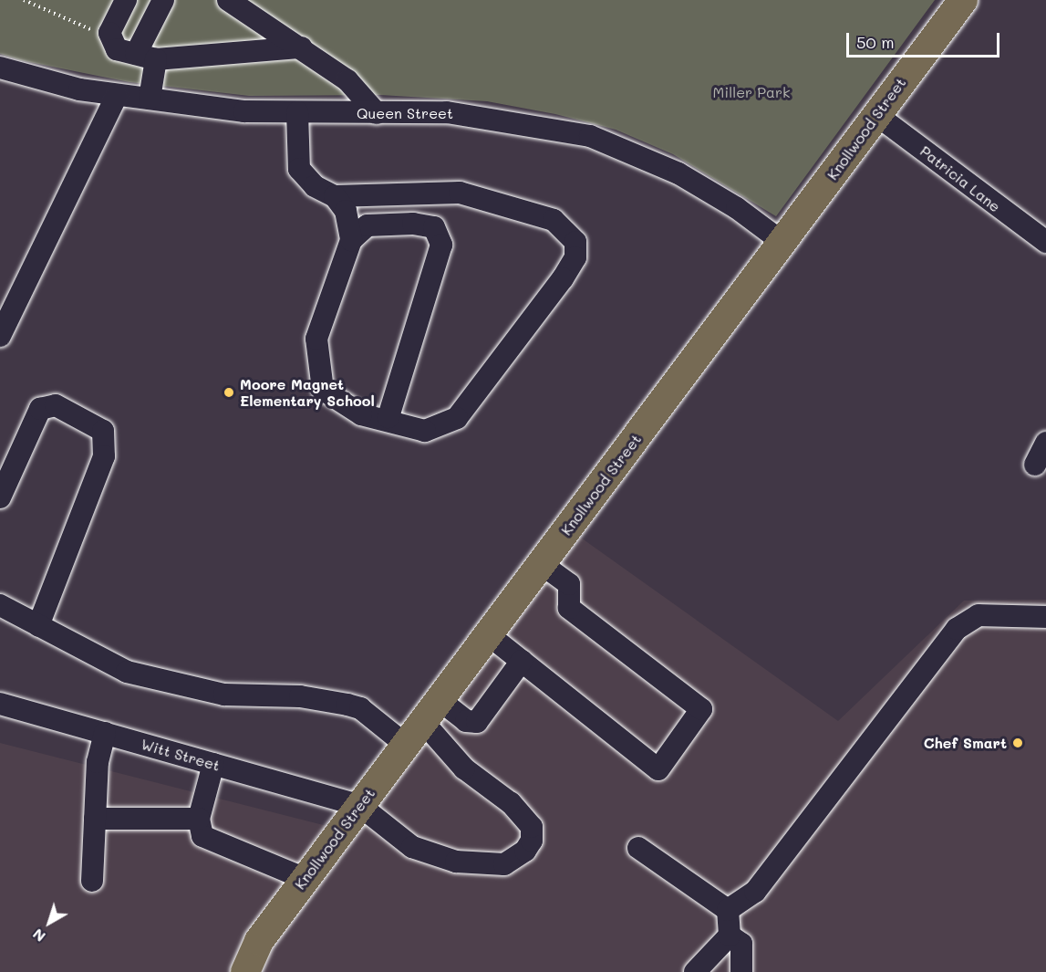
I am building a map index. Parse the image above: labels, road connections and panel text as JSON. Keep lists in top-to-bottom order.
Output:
{
  "streets": {
    "main road": ["Knollwood Street"],
    "street": ["Queen Street", "Patricia Lane", "Witt Street"]
  },
  "crossings": [
    ["Queen Street", "Knollwood Street"],
    ["Knollwood Street", "Patricia Lane"],
    ["Knollwood Street", "Witt Street"]
  ],
  "parks": ["Miller Park"],
  "places": ["Moore Magnet Elementary School", "Chef Smart"],
  "scale_bar": "50 m",
  "north": "bottom left"
}
